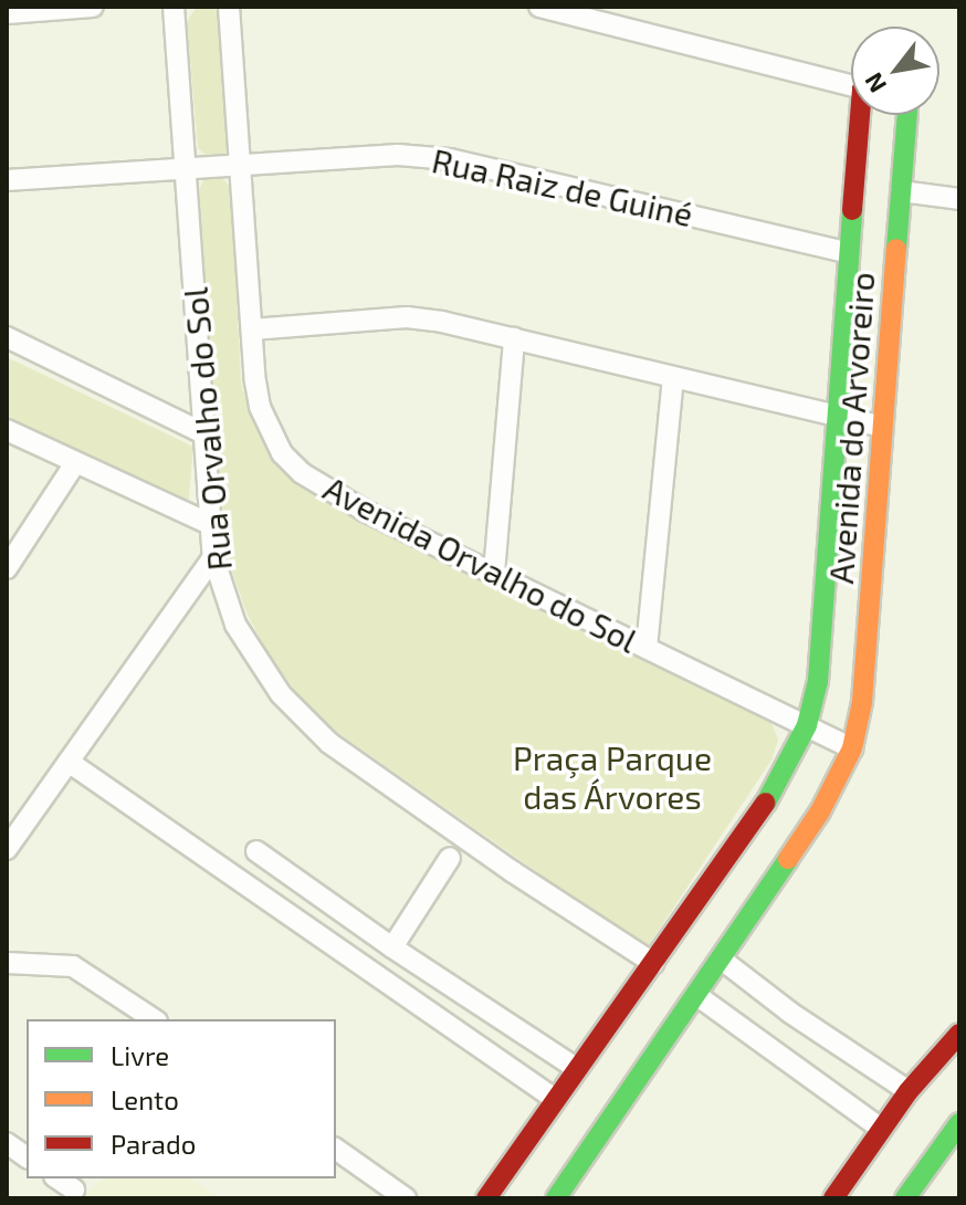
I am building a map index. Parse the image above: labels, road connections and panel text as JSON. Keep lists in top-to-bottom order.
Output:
{
  "streets": {
    "street": [
      "Rua Raiz de Guiné",
      "Avenida do Arvoreiro",
      "Rua Orvalho do Sol",
      "Avenida Orvalho do Sol"
    ]
  },
  "crossings": [
    ["Rua Raiz de Guiné", "Avenida do Arvoreiro"],
    ["Rua Raiz de Guiné", "Rua Orvalho do Sol"],
    ["Rua Raiz de Guiné", "Avenida Orvalho do Sol"],
    ["Avenida do Arvoreiro", "Rua Orvalho do Sol"],
    ["Avenida do Arvoreiro", "Avenida Orvalho do Sol"]
  ],
  "parks": ["Praça Parque das Árvores"],
  "legend": ["Livre", "Lento", "Parado"],
  "north": "bottom left"
}
